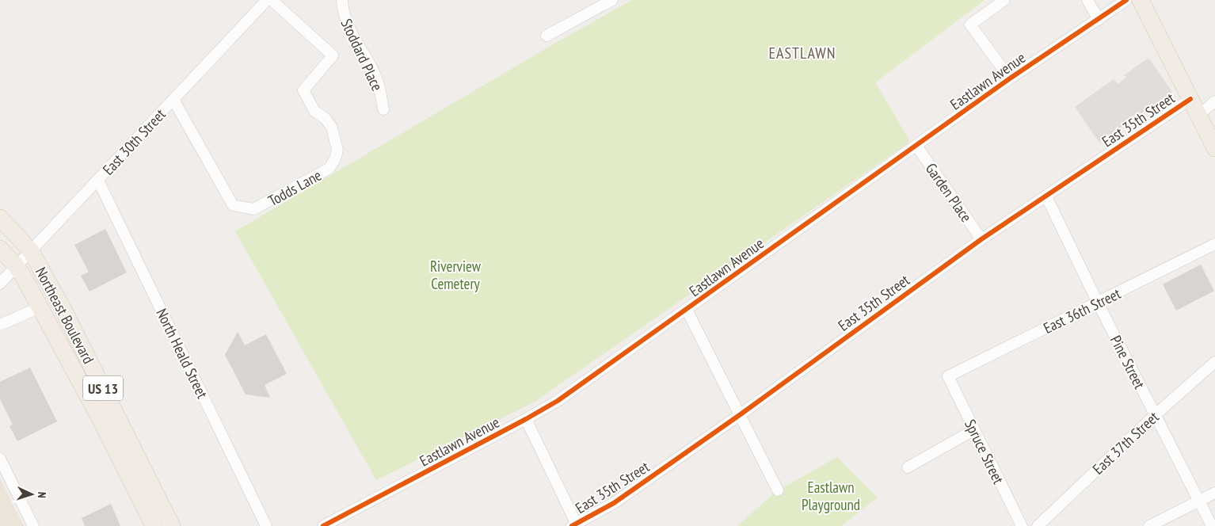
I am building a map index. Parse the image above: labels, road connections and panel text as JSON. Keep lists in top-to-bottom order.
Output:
{
  "streets": {
    "main road": ["Northeast Boulevard", "US 13"],
    "street": [
      "Stoddard Place",
      "Eastlawn Avenue",
      "East 35th Street",
      "East 30th Street",
      "Todds Lane",
      "Garden Place",
      "East 36th Street",
      "North Heald Street",
      "Pine Street",
      "East 37th Street",
      "Spruce Street"
    ]
  },
  "crossings": [
    ["Eastlawn Avenue", "Garden Place"],
    ["East 35th Street", "Garden Place"],
    ["East 35th Street", "Pine Street"],
    ["East 30th Street", "Todds Lane"],
    ["East 30th Street", "Northeast Boulevard"],
    ["East 30th Street", "North Heald Street"],
    ["East 30th Street", "US 13"],
    ["East 36th Street", "Pine Street"],
    ["East 36th Street", "Spruce Street"],
    ["Northeast Boulevard", "US 13"],
    ["Pine Street", "East 37th Street"]
  ],
  "districts": ["EASTLAWN"],
  "parks": ["Riverview Cemetery", "Eastlawn Playground"],
  "north": "right"
}
